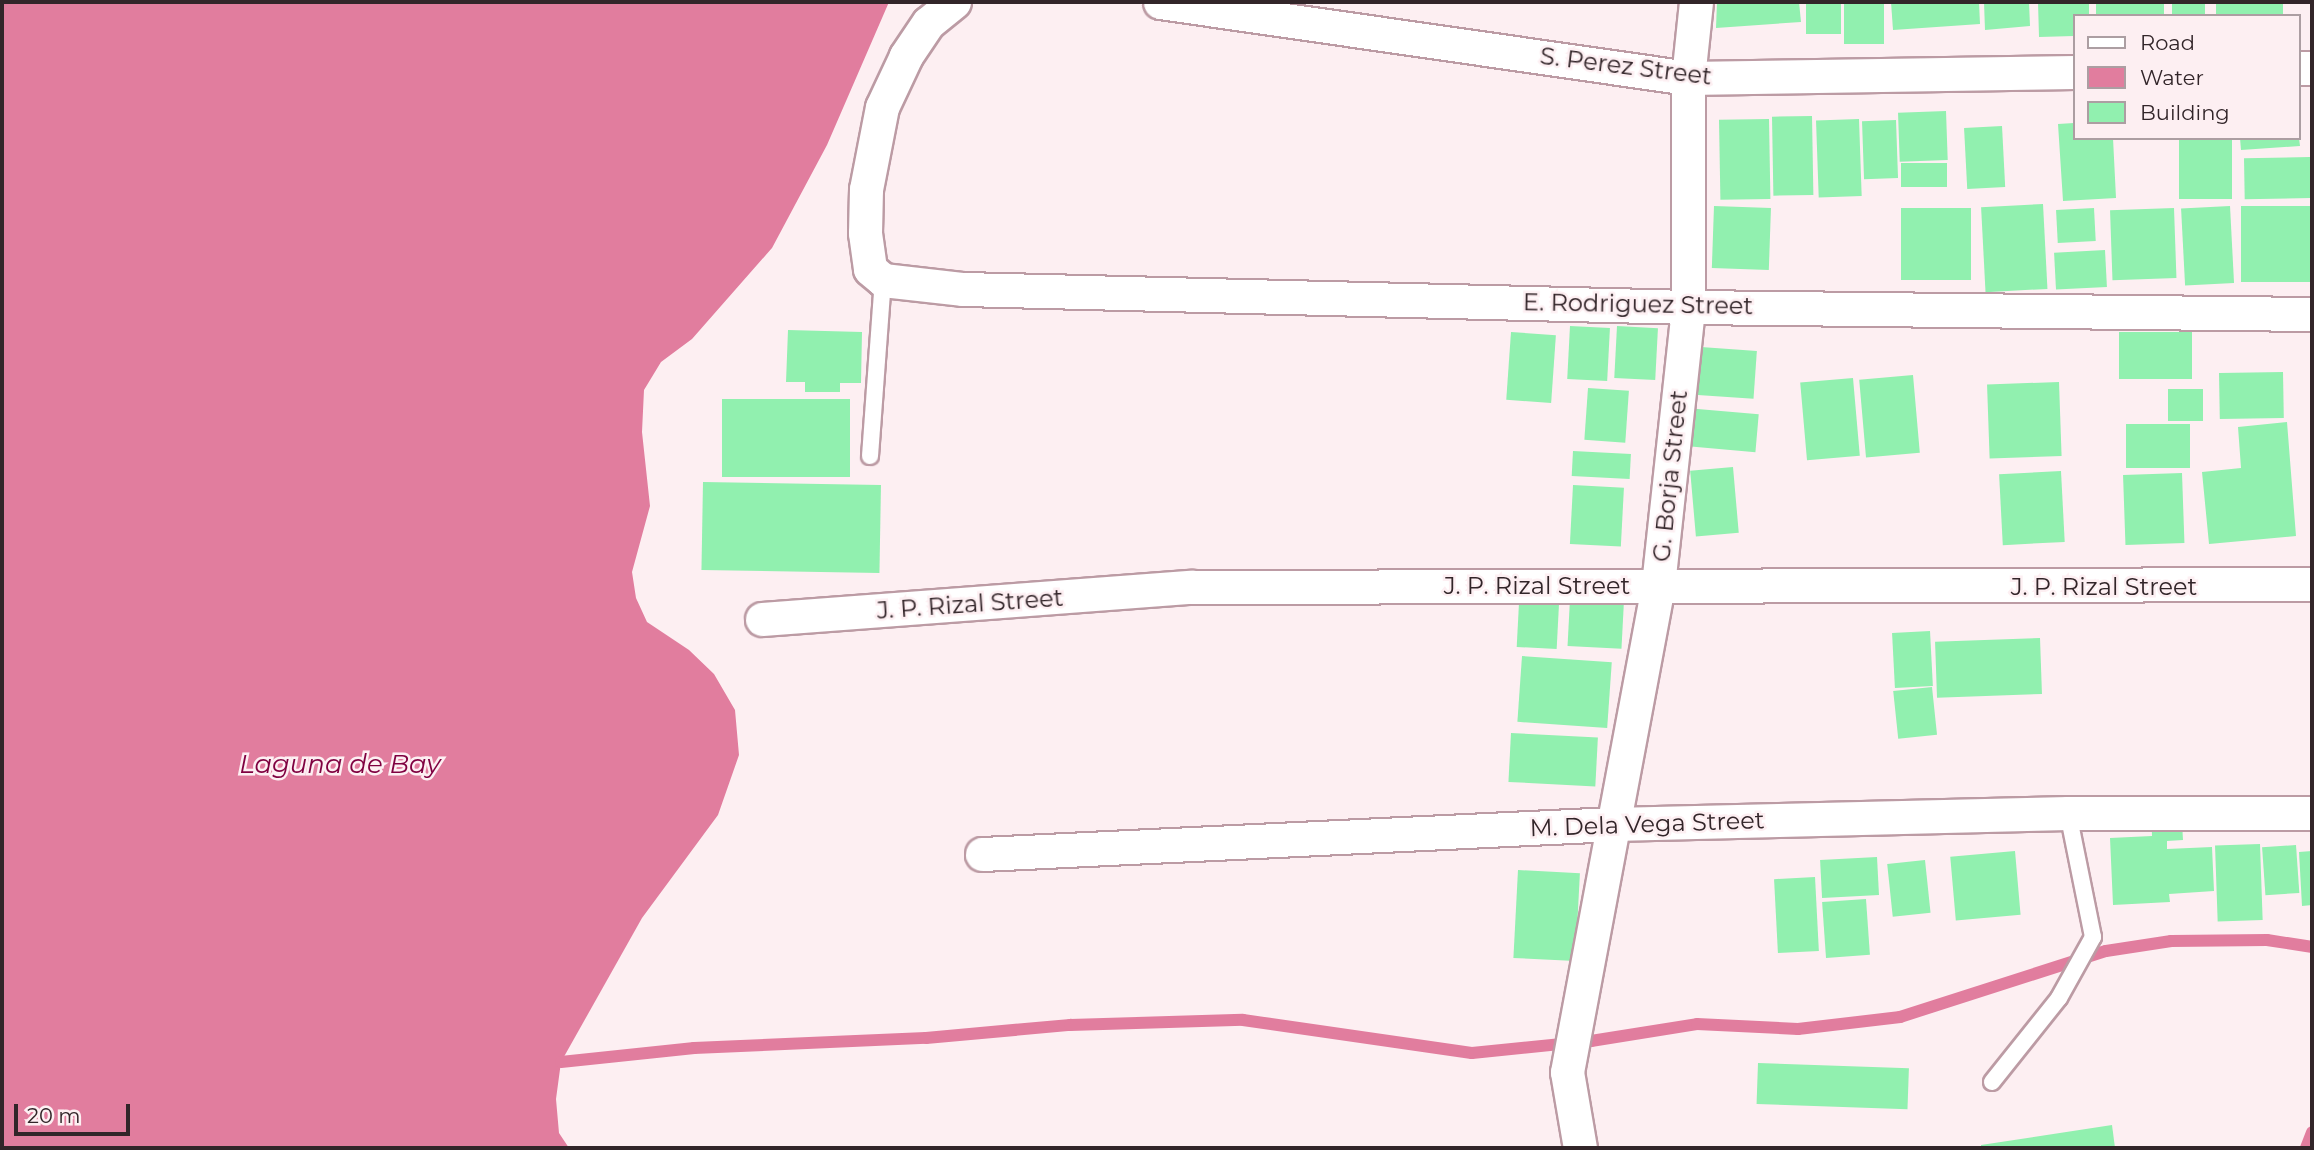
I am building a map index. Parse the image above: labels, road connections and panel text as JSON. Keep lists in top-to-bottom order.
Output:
{
  "streets": {
    "street": [
      "S. Perez Street",
      "E. Rodriguez Street",
      "G. Borja Street",
      "J. P. Rizal Street",
      "M. Dela Vega Street"
    ]
  },
  "crossings": [
    ["S. Perez Street", "G. Borja Street"],
    ["E. Rodriguez Street", "G. Borja Street"],
    ["G. Borja Street", "J. P. Rizal Street"],
    ["G. Borja Street", "M. Dela Vega Street"]
  ],
  "water": ["Laguna de Bay"],
  "legend": ["Road", "Water", "Building"],
  "scale_bar": "20 m"
}
